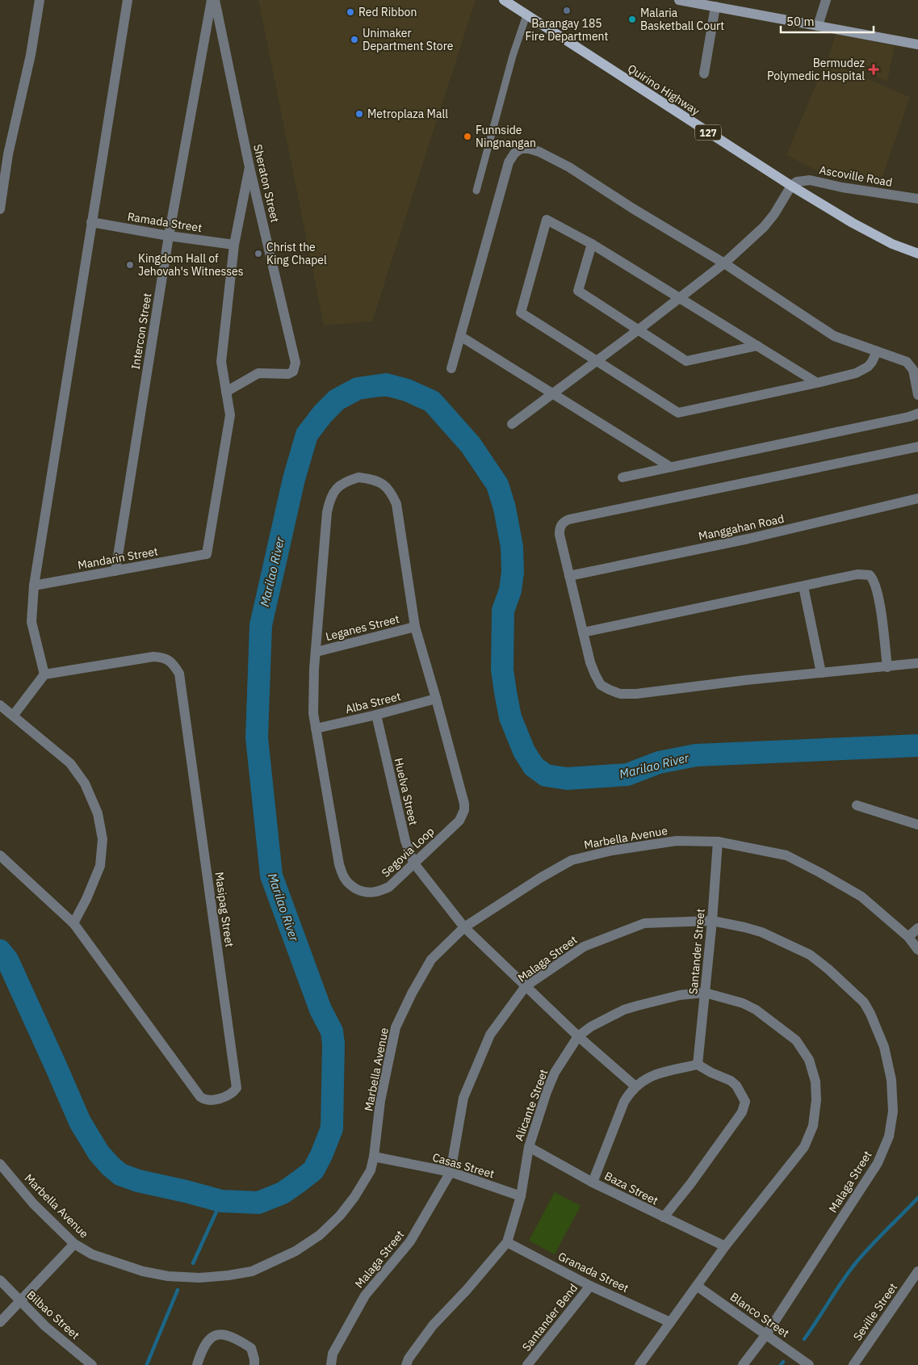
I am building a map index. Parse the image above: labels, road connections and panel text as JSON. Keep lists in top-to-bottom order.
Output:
{
  "streets": {
    "main road": ["Quirino Highway", "127"],
    "street": [
      "Ascoville Road",
      "Sheraton Street",
      "Ramada Street",
      "Intercon Street",
      "Manggahan Road",
      "Mandarin Street",
      "Leganes Street",
      "Alba Street",
      "Huelva Street",
      "Marbella Avenue",
      "Segovia Loop",
      "Masipag Street",
      "Santander Street",
      "Malaga Street",
      "Alicante Street",
      "Casas Street",
      "Baza Street",
      "Granada Street",
      "Seville Street",
      "Bilbao Street",
      "Blanco Street",
      "Santander Bend"
    ]
  },
  "crossings": [
    ["Quirino Highway", "Ascoville Road"],
    ["Sheraton Street", "Mandarin Street"],
    ["Ramada Street", "Intercon Street"],
    ["Intercon Street", "Mandarin Street"],
    ["Leganes Street", "Segovia Loop"],
    ["Alba Street", "Huelva Street"],
    ["Alba Street", "Segovia Loop"],
    ["Huelva Street", "Marbella Avenue"],
    ["Huelva Street", "Segovia Loop"],
    ["Huelva Street", "Malaga Street"],
    ["Huelva Street", "Alicante Street"],
    ["Marbella Avenue", "Santander Street"],
    ["Marbella Avenue", "Casas Street"],
    ["Santander Street", "Malaga Street"],
    ["Santander Street", "Alicante Street"],
    ["Malaga Street", "Casas Street"],
    ["Malaga Street", "Blanco Street"],
    ["Alicante Street", "Casas Street"],
    ["Alicante Street", "Baza Street"],
    ["Alicante Street", "Granada Street"],
    ["Alicante Street", "Blanco Street"],
    ["Granada Street", "Santander Bend"]
  ],
  "water": ["Marilao River"],
  "places": {
    "other": [
      "Barangay 185 Fire Department",
      "Red Ribbon",
      "Malaria Basketball Court",
      "Unimaker Department Store",
      "Metroplaza Mall",
      "Funnside Ningnangan",
      "Christ the King Chapel",
      "Kingdom Hall of Jehovah's Witnesses"
    ],
    "health": ["Bermudez Polymedic Hospital"]
  },
  "scale_bar": "50 m"
}
